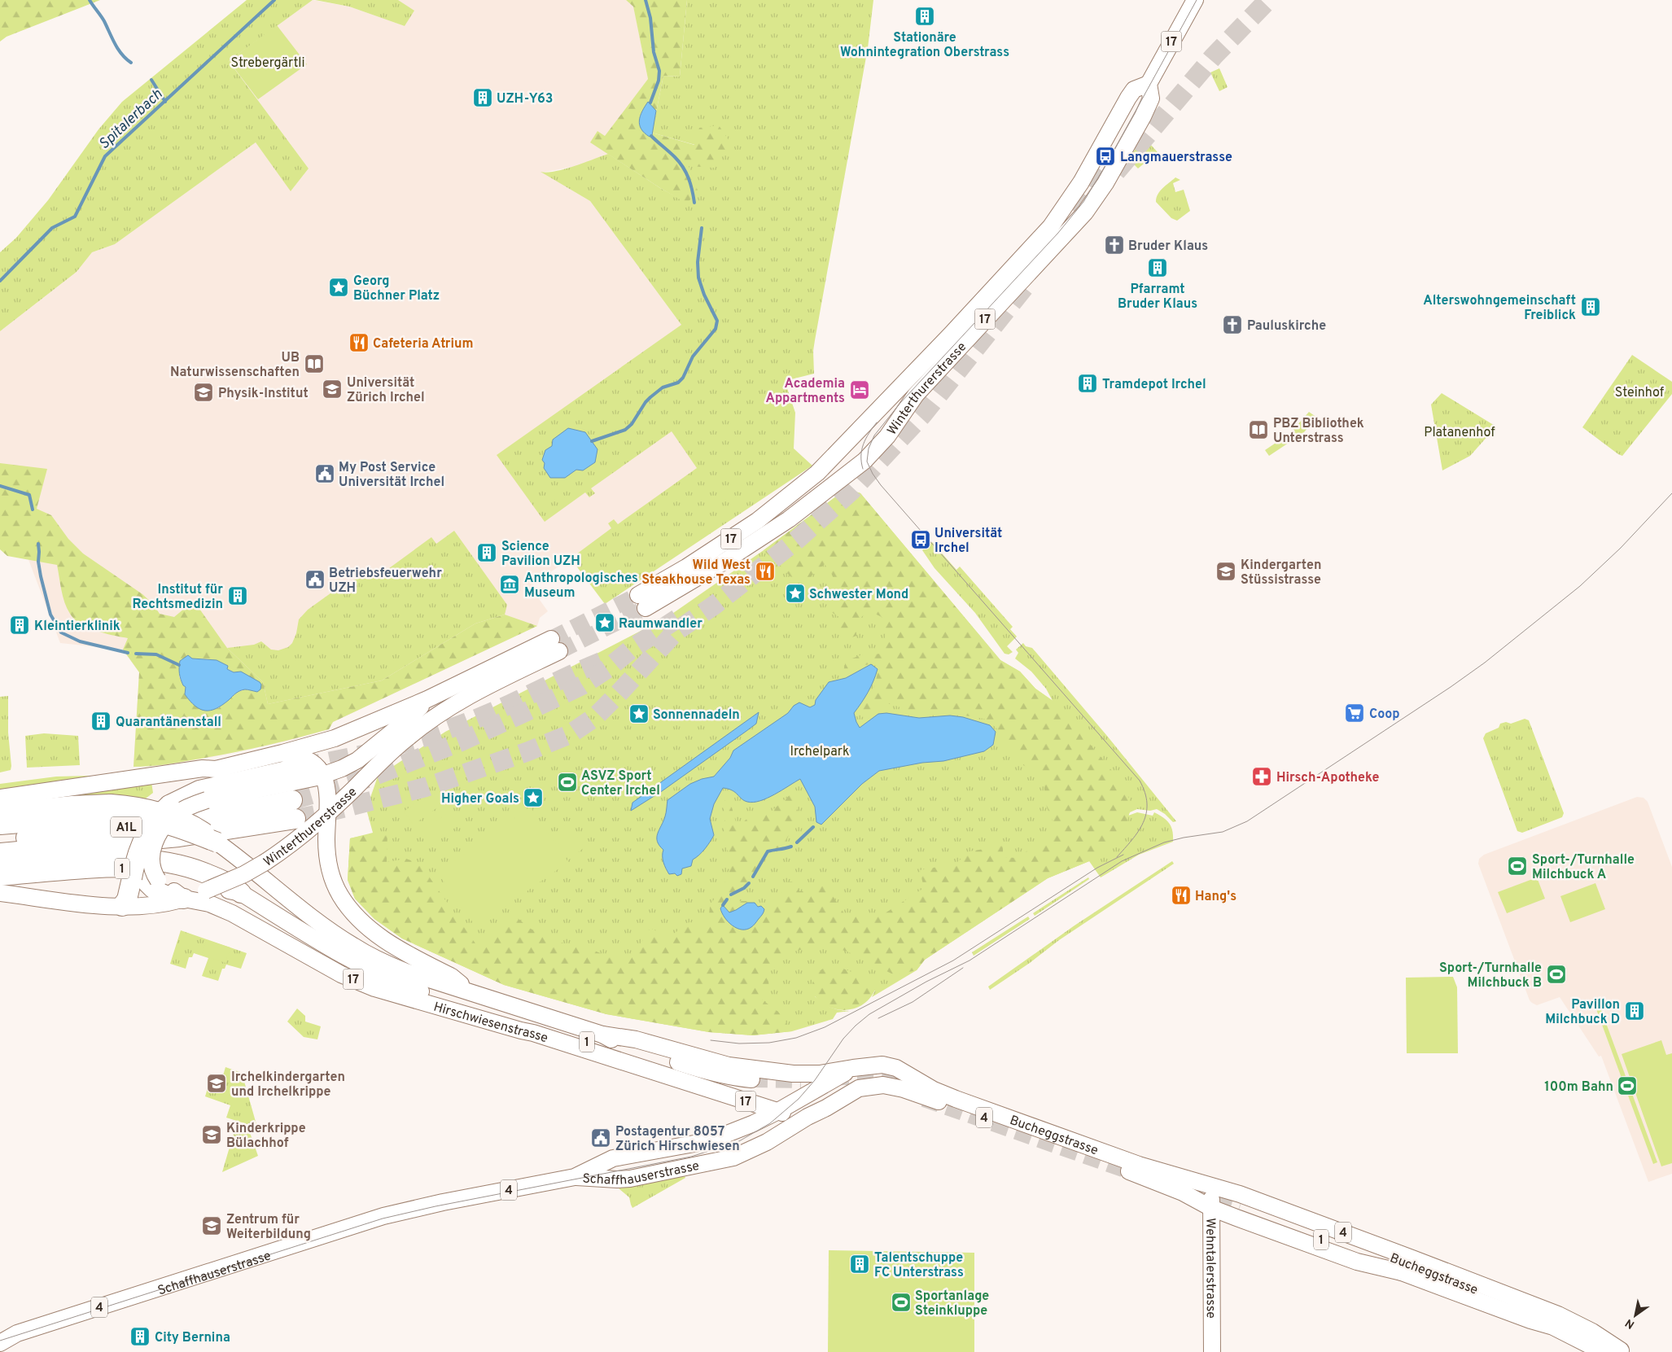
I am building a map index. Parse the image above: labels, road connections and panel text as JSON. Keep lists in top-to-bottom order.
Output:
{
  "streets": {
    "highway": ["A1L"],
    "main road": [
      "17",
      "Winterthurerstrasse",
      "1",
      "Hirschwiesenstrasse",
      "4",
      "Bucheggstrasse",
      "Schaffhauserstrasse",
      "Wehntalerstrasse"
    ]
  },
  "crossings": [
    ["Winterthurerstrasse", "Hirschwiesenstrasse"],
    ["Hirschwiesenstrasse", "Schaffhauserstrasse"],
    ["4", "Bucheggstrasse"],
    ["4", "Schaffhauserstrasse"],
    ["4", "Wehntalerstrasse"],
    ["Bucheggstrasse", "Schaffhauserstrasse"],
    ["Bucheggstrasse", "Wehntalerstrasse"]
  ],
  "water": ["Spitalerbach"],
  "parks": [
    "Strebergärtli",
    "Steinhof",
    "Platanenhof",
    "Irchelpark"
  ],
  "places": {
    "building": [
      "Stationäre Wohnintegration Oberstrass",
      "UZH-Y63",
      "Pfarramt Bruder Klaus",
      "Alterswohngemeinschaft Freiblick",
      "Tramdepot Irchel",
      "Science Pavilion UZH",
      "Institut für Rechtsmedizin",
      "Kleintierklinik",
      "Quarantänenstall",
      "Pavillon Milchbuck D",
      "Talentschuppe FC Unterstrass",
      "City Bernina"
    ],
    "bus stop": ["Langmauerstrasse", "Universität Irchel"],
    "church": ["Bruder Klaus", "Pauluskirche"],
    "place": [
      "Georg Büchner Platz",
      "Schwester Mond",
      "Raumwandler",
      "Sonnennadeln",
      "Higher Goals"
    ],
    "restaurant": ["Cafeteria Atrium", "Wild West Steakhouse Texas", "Hang's"],
    "library": ["UB Naturwissenschaften", "PBZ Bibliothek Unterstrass"],
    "school or university": [
      "Universität Zürich Irchel",
      "Physik-Institut",
      "Kindergarten Stüssistrasse",
      "Irchelkindergarten und Irchelkrippe",
      "Kinderkrippe Bülachhof",
      "Zentrum für Weiterbildung"
    ],
    "hotel": ["Academia Appartments"],
    "public building": ["My Post Service Universität Irchel", "Betriebsfeuerwehr UZH", "Postagentur 8057 Zürich Hirschwiesen"],
    "museum": ["Anthropologisches Museum"],
    "supermarket": ["Coop"],
    "pharmacy": ["Hirsch-Apotheke"],
    "sports": [
      "ASVZ Sport Center Irchel",
      "Sport-/Turnhalle Milchbuck A",
      "Sport-/Turnhalle Milchbuck B",
      "100m Bahn",
      "Sportanlage Steinkluppe"
    ]
  },
  "north": "bottom left"
}
